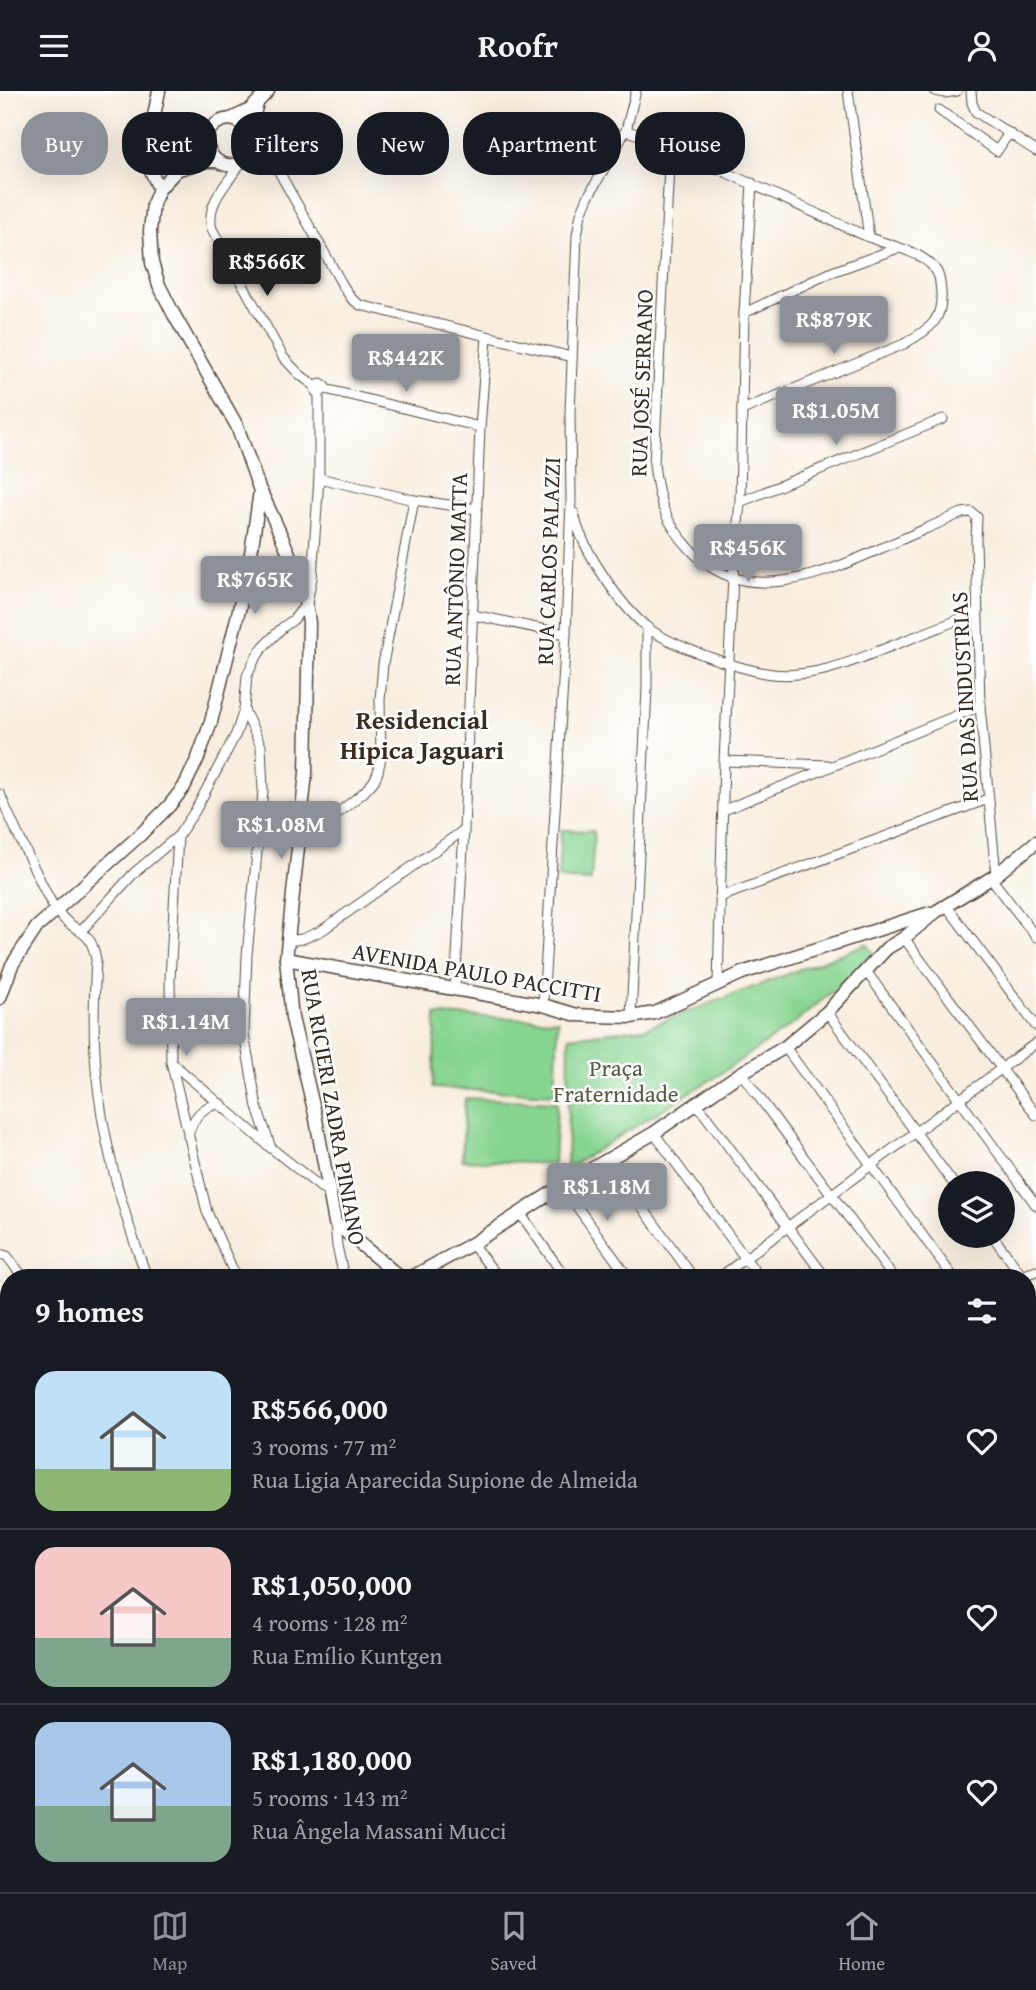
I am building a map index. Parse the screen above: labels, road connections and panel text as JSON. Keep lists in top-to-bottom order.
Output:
{
  "streets": {
    "street": [
      "RUA JOSÉ SERRANO",
      "RUA CARLOS PALAZZI",
      "RUA ANTÔNIO MATTA",
      "RUA DAS INDUSTRIAS",
      "AVENIDA PAULO PACCITTI",
      "RUA RICIERI ZADRA PINIANO"
    ]
  },
  "crossings": [
    ["RUA JOSÉ SERRANO", "RUA DAS INDUSTRIAS"],
    ["RUA CARLOS PALAZZI", "AVENIDA PAULO PACCITTI"],
    ["RUA ANTÔNIO MATTA", "AVENIDA PAULO PACCITTI"],
    ["AVENIDA PAULO PACCITTI", "RUA RICIERI ZADRA PINIANO"]
  ],
  "districts": ["Residencial Hipica Jaguari"],
  "parks": ["Praça Fraternidade"],
  "page": {
    "header": "Roofr",
    "chip": [
      "Buy",
      "Rent",
      "Filters",
      "New",
      "Apartment",
      "House"
    ],
    "price": [
      "R$566K",
      "R$879K",
      "R$442K",
      "R$1.05M",
      "R$456K",
      "R$765K",
      "R$1.08M",
      "R$1.14M",
      "R$1.18M"
    ],
    "heading": "9 homes",
    "list": [
      {
        "name": "R$566,000",
        "note": "3 rooms · 77 m² · Rua Ligia Aparecida Supione de Almeida"
      },
      {
        "name": "R$1,050,000",
        "note": "4 rooms · 128 m² · Rua Emílio Kuntgen"
      },
      {
        "name": "R$1,180,000",
        "note": "5 rooms · 143 m² · Rua Ângela Massani Mucci"
      }
    ],
    "tabs": ["Map", "Saved", "Home"]
  }
}
